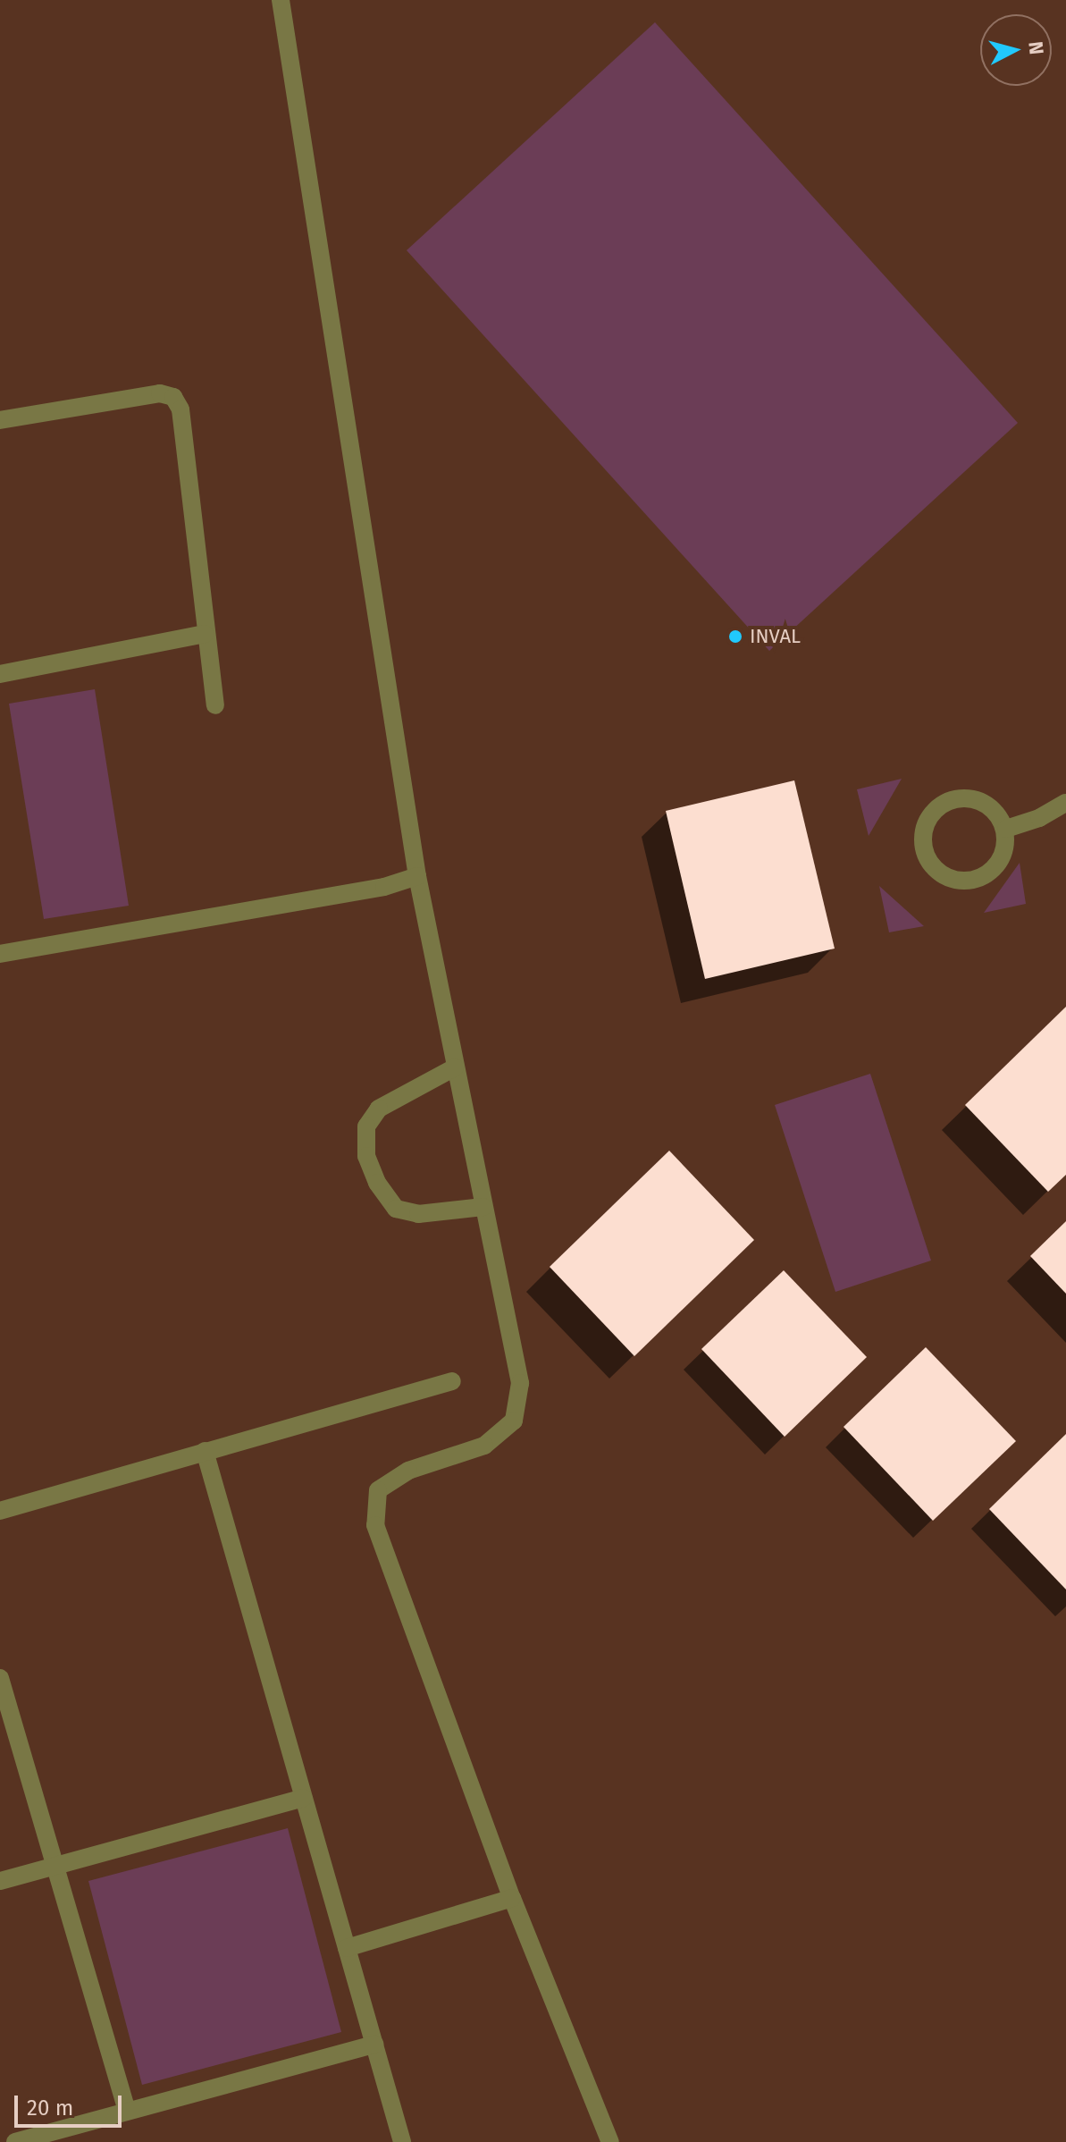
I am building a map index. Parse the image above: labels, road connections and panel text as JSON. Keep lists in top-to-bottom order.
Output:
{
  "places": ["INVAL"],
  "scale_bar": "20 m",
  "north": "right"
}
